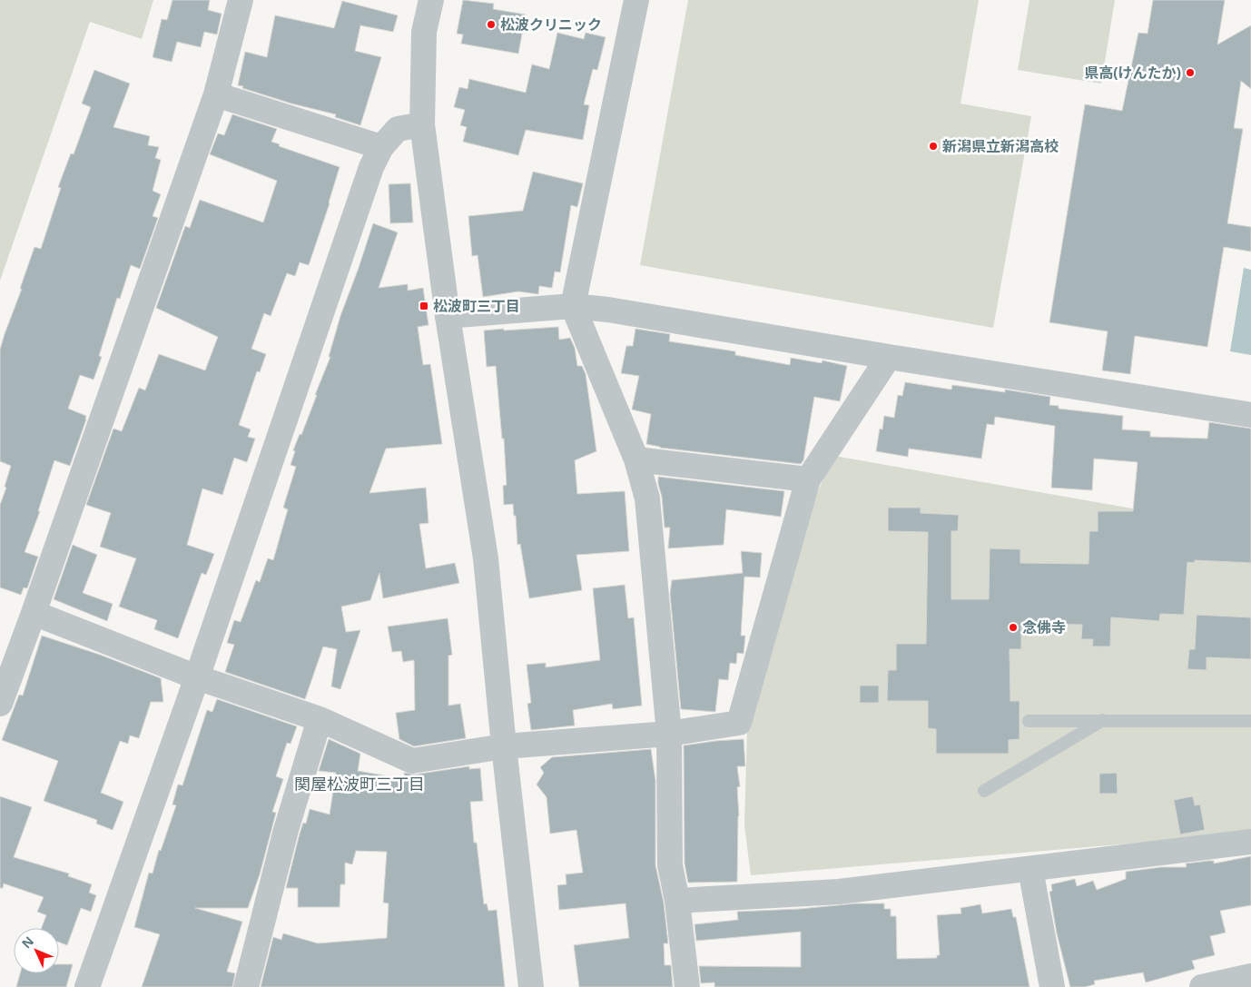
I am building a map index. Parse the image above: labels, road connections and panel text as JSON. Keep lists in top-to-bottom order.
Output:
{
  "districts": ["関屋松波町三丁目"],
  "places": {
    "other": [
      "松波クリニック",
      "県高(けんたか)",
      "新潟県立新潟高校",
      "念佛寺"
    ],
    "transit": ["松波町三丁目"]
  },
  "north": "top left"
}
